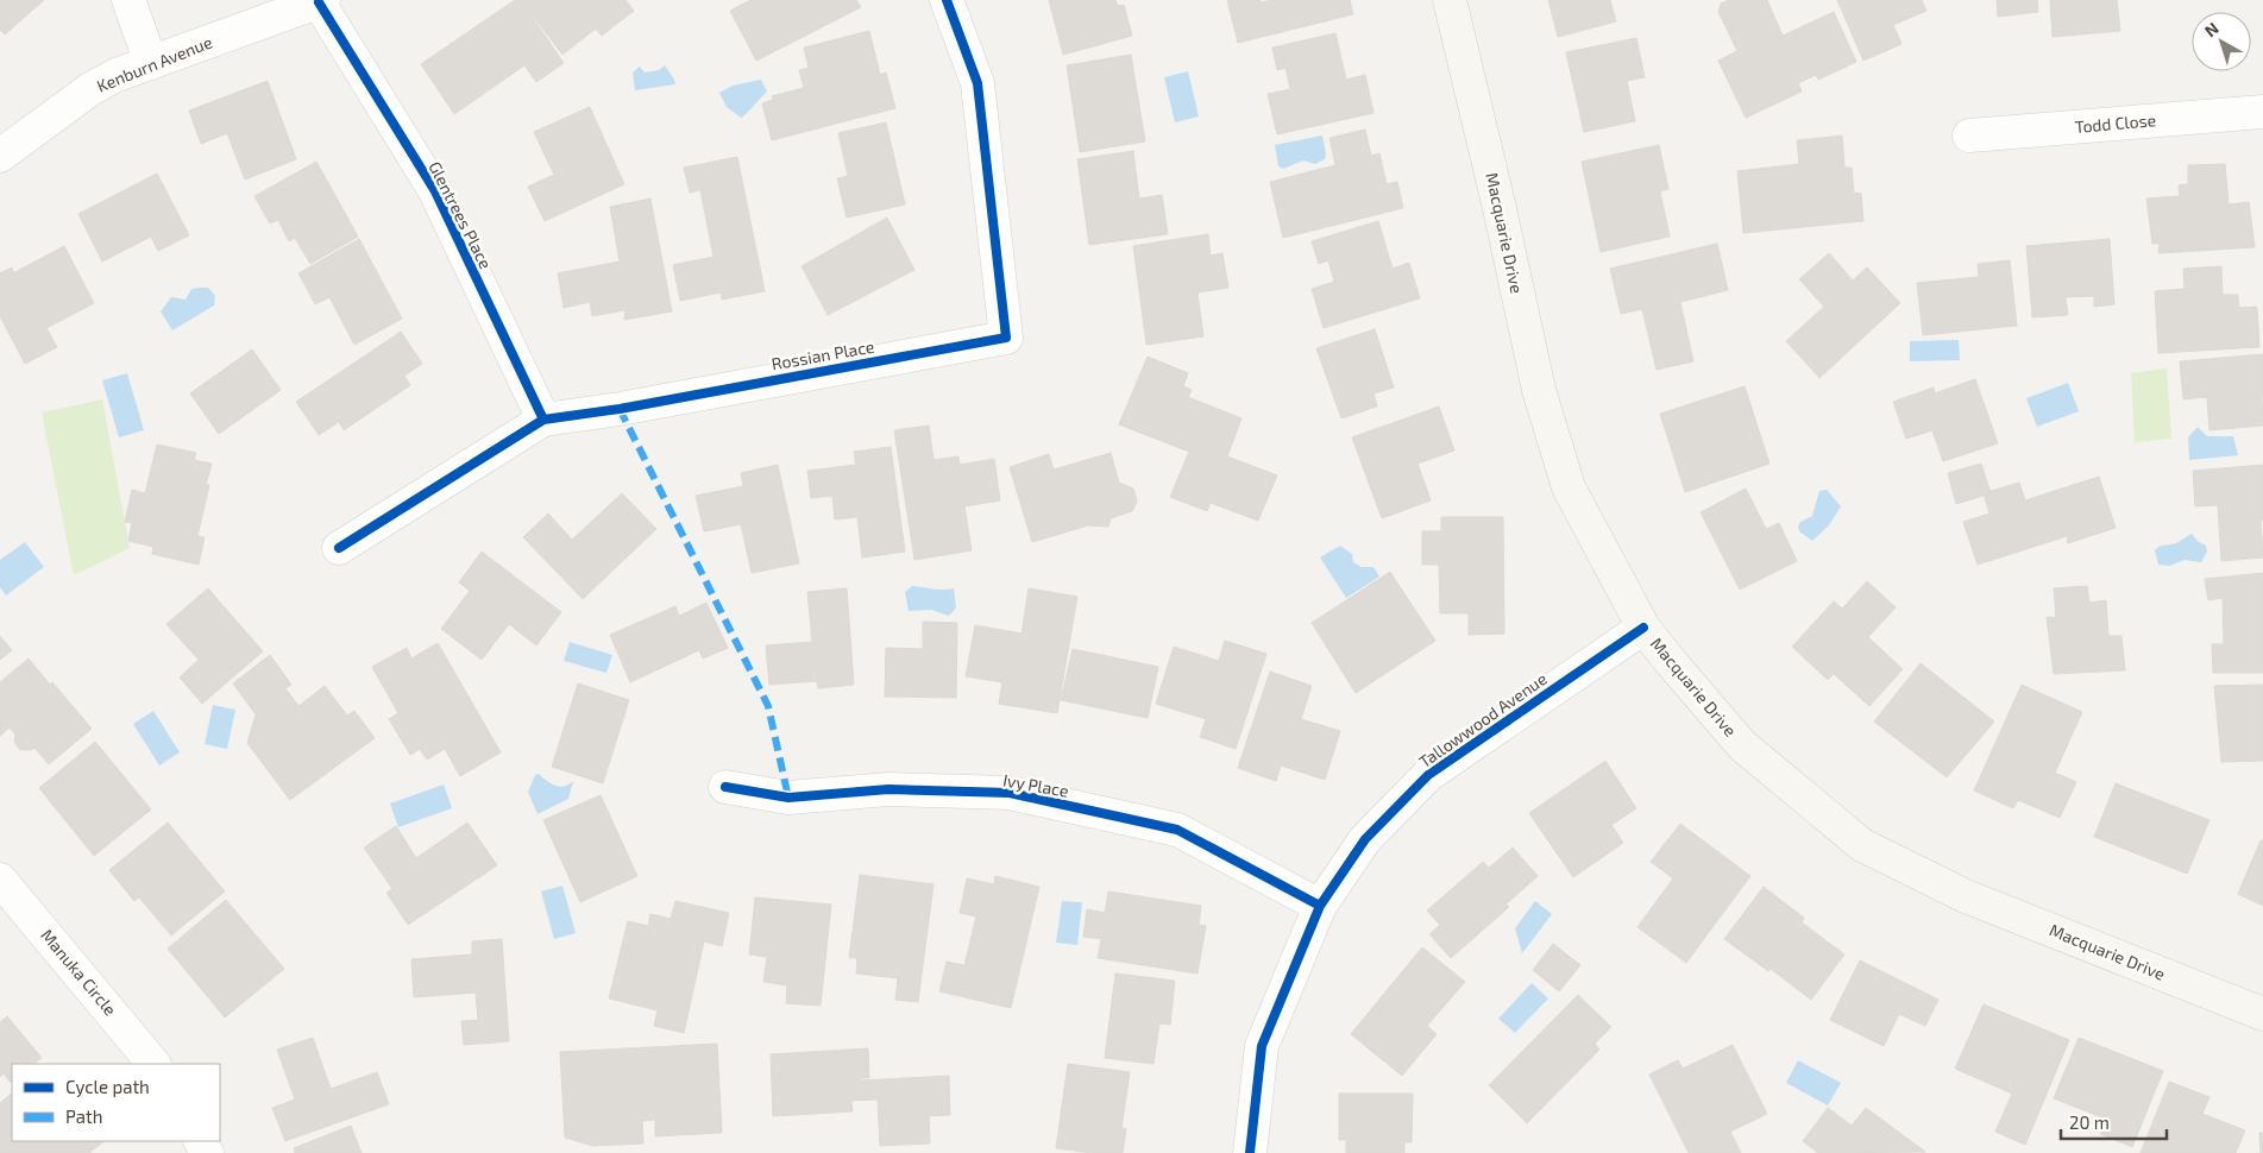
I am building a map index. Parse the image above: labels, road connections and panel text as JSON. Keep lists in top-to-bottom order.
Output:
{
  "streets": {
    "main road": ["Macquarie Drive"],
    "street": [
      "Kenburn Avenue",
      "Todd Close",
      "Glentrees Place",
      "Rossian Place",
      "Tallowwood Avenue",
      "Ivy Place",
      "Manuka Circle"
    ]
  },
  "crossings": [
    ["Kenburn Avenue", "Glentrees Place"],
    ["Glentrees Place", "Rossian Place"],
    ["Macquarie Drive", "Tallowwood Avenue"],
    ["Tallowwood Avenue", "Ivy Place"]
  ],
  "legend": ["Cycle path", "Path"],
  "scale_bar": "20 m",
  "north": "top left"
}
